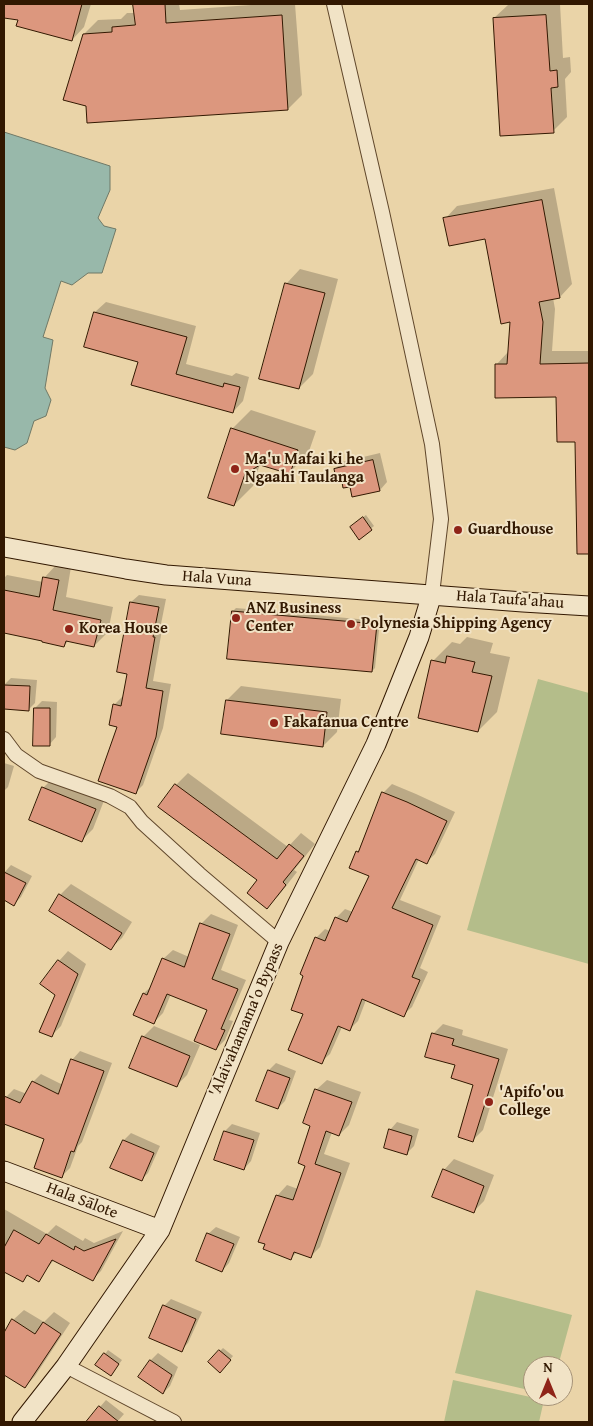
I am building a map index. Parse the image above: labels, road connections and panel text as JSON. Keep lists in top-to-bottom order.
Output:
{
  "streets": {
    "main road": [
      "Hala Vuna",
      "Hala Taufa'ahau",
      "'Alaivahamama'o Bypass",
      "Hala Sālote"
    ]
  },
  "crossings": [
    ["Hala Vuna", "Hala Taufa'ahau"],
    ["Hala Vuna", "'Alaivahamama'o Bypass"],
    ["Hala Taufa'ahau", "'Alaivahamama'o Bypass"],
    ["'Alaivahamama'o Bypass", "Hala Sālote"]
  ],
  "places": [
    "Ma'u Mafai ki he Ngaahi Taulanga",
    "Guardhouse",
    "ANZ Business Center",
    "Polynesia Shipping Agency",
    "Korea House",
    "Fakafanua Centre",
    "'Apifo'ou College"
  ],
  "north": "top"
}
